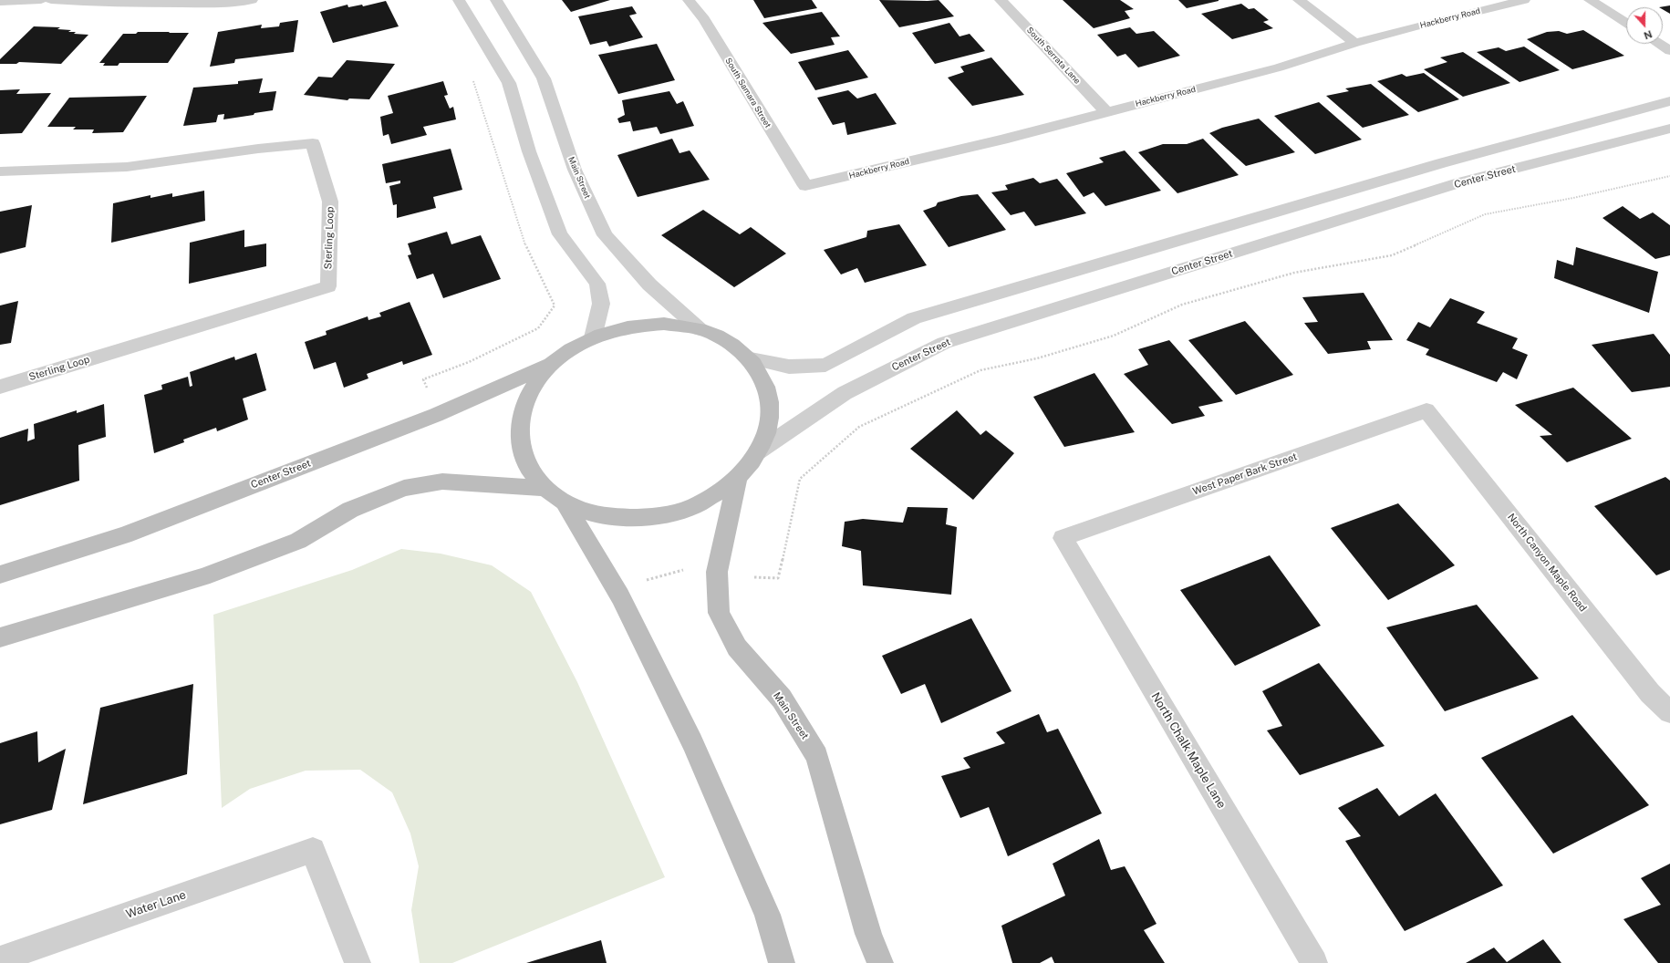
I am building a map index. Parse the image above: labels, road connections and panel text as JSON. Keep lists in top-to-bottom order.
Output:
{
  "streets": {
    "main road": ["Center Street", "Main Street"],
    "street": [
      "Hackberry Road",
      "South Serrata Lane",
      "South Samara Street",
      "Sterling Loop",
      "West Paper Bark Street",
      "North Canyon Maple Road",
      "North Chalk Maple Lane",
      "Water Lane"
    ]
  },
  "crossings": [
    ["Hackberry Road", "South Serrata Lane"],
    ["Hackberry Road", "South Samara Street"],
    ["West Paper Bark Street", "North Canyon Maple Road"],
    ["West Paper Bark Street", "North Chalk Maple Lane"]
  ],
  "north": "bottom"
}
